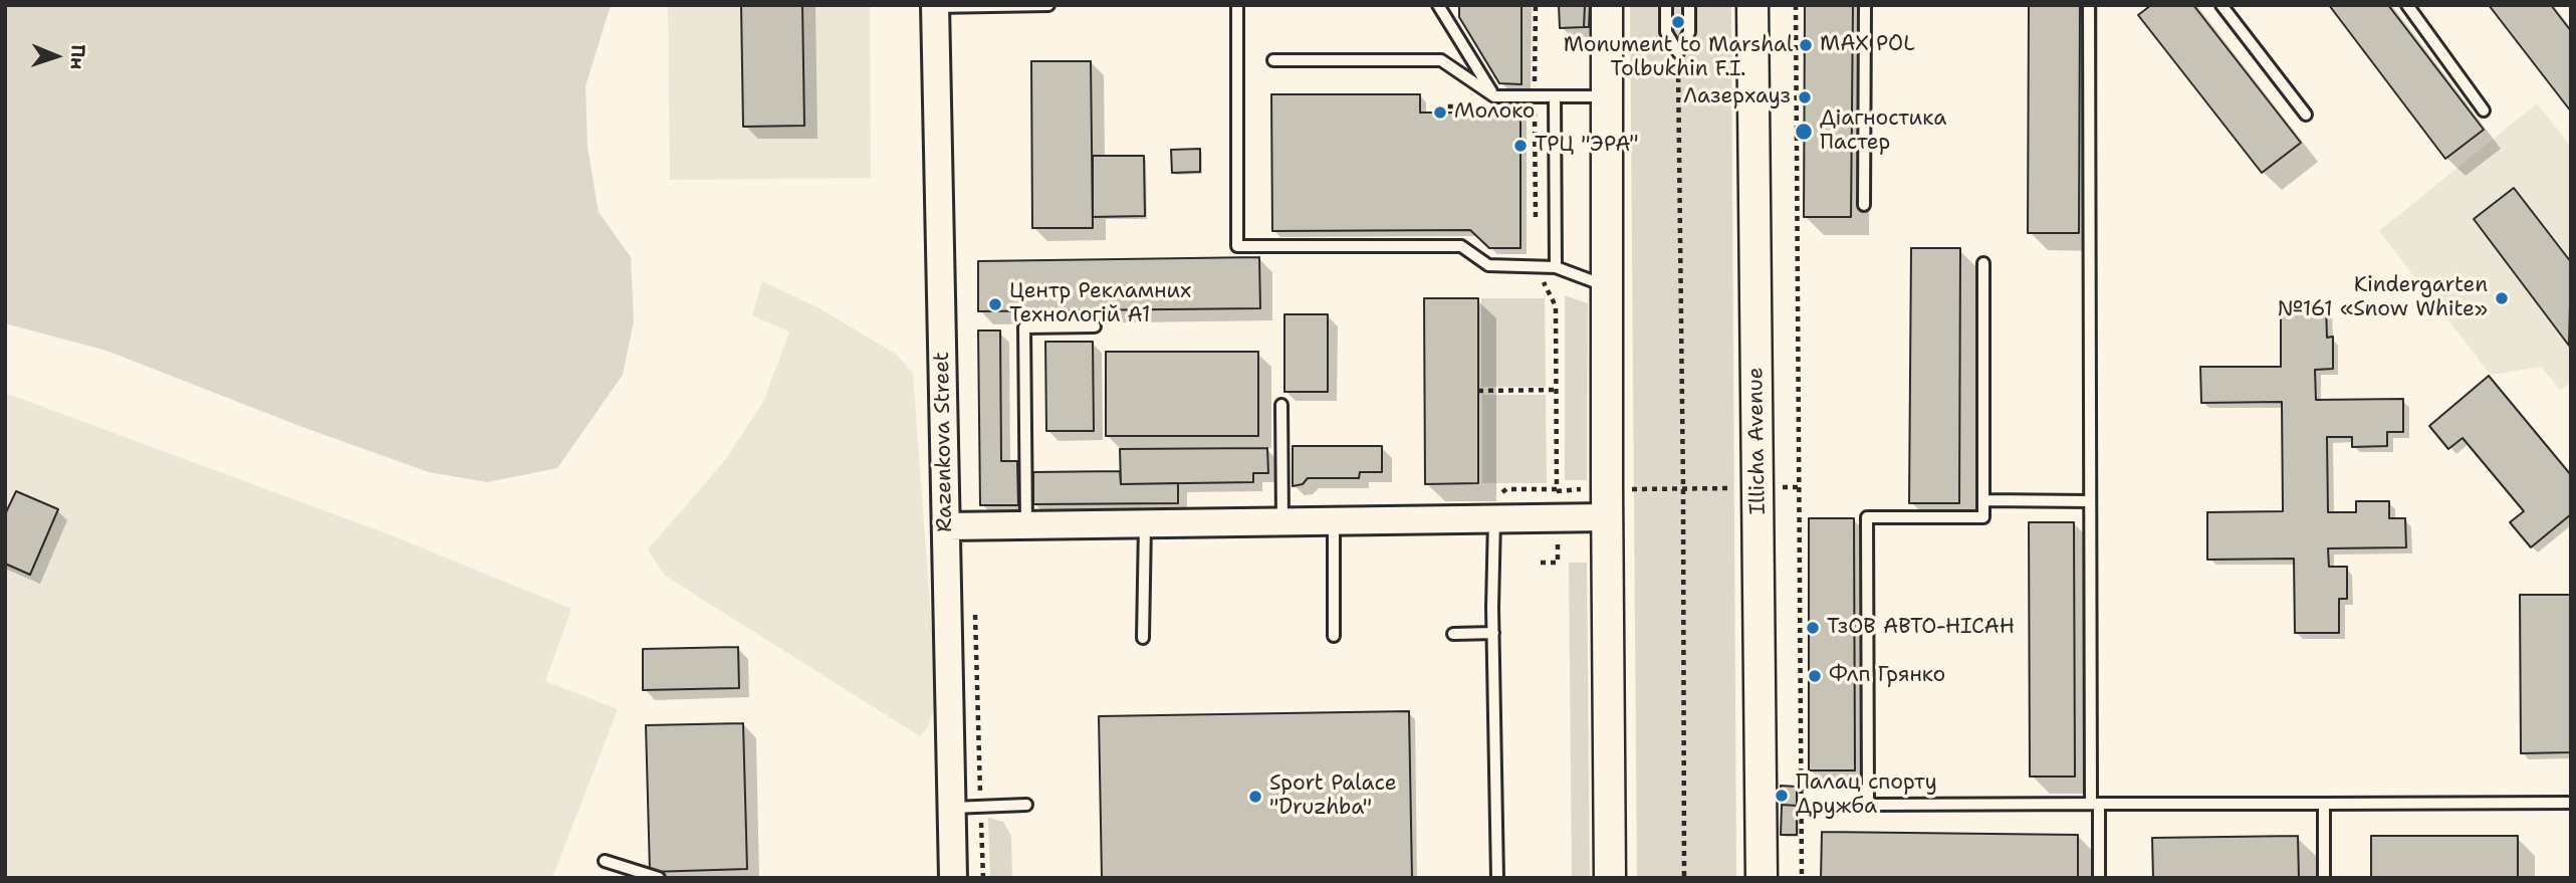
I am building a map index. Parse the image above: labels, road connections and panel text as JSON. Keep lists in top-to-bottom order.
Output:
{
  "streets": {
    "main road": ["Illicha Avenue"],
    "street": ["Razenkova Street"]
  },
  "places": [
    "Monument to Marshal Tolbukhin F.I.",
    "MAX POL",
    "Лазерхауз",
    "Молоко",
    "Діагностика Пастер",
    "ТРЦ \"ЭРА\"",
    "Kindergarten №161 «Snow White»",
    "Центр Рекламних Технологій А1",
    "ТзОВ АВТО-НІСАН",
    "Флп Грянко",
    "Палац спорту Дружба",
    "Sport Palace \"Druzhba\""
  ],
  "north": "right"
}
